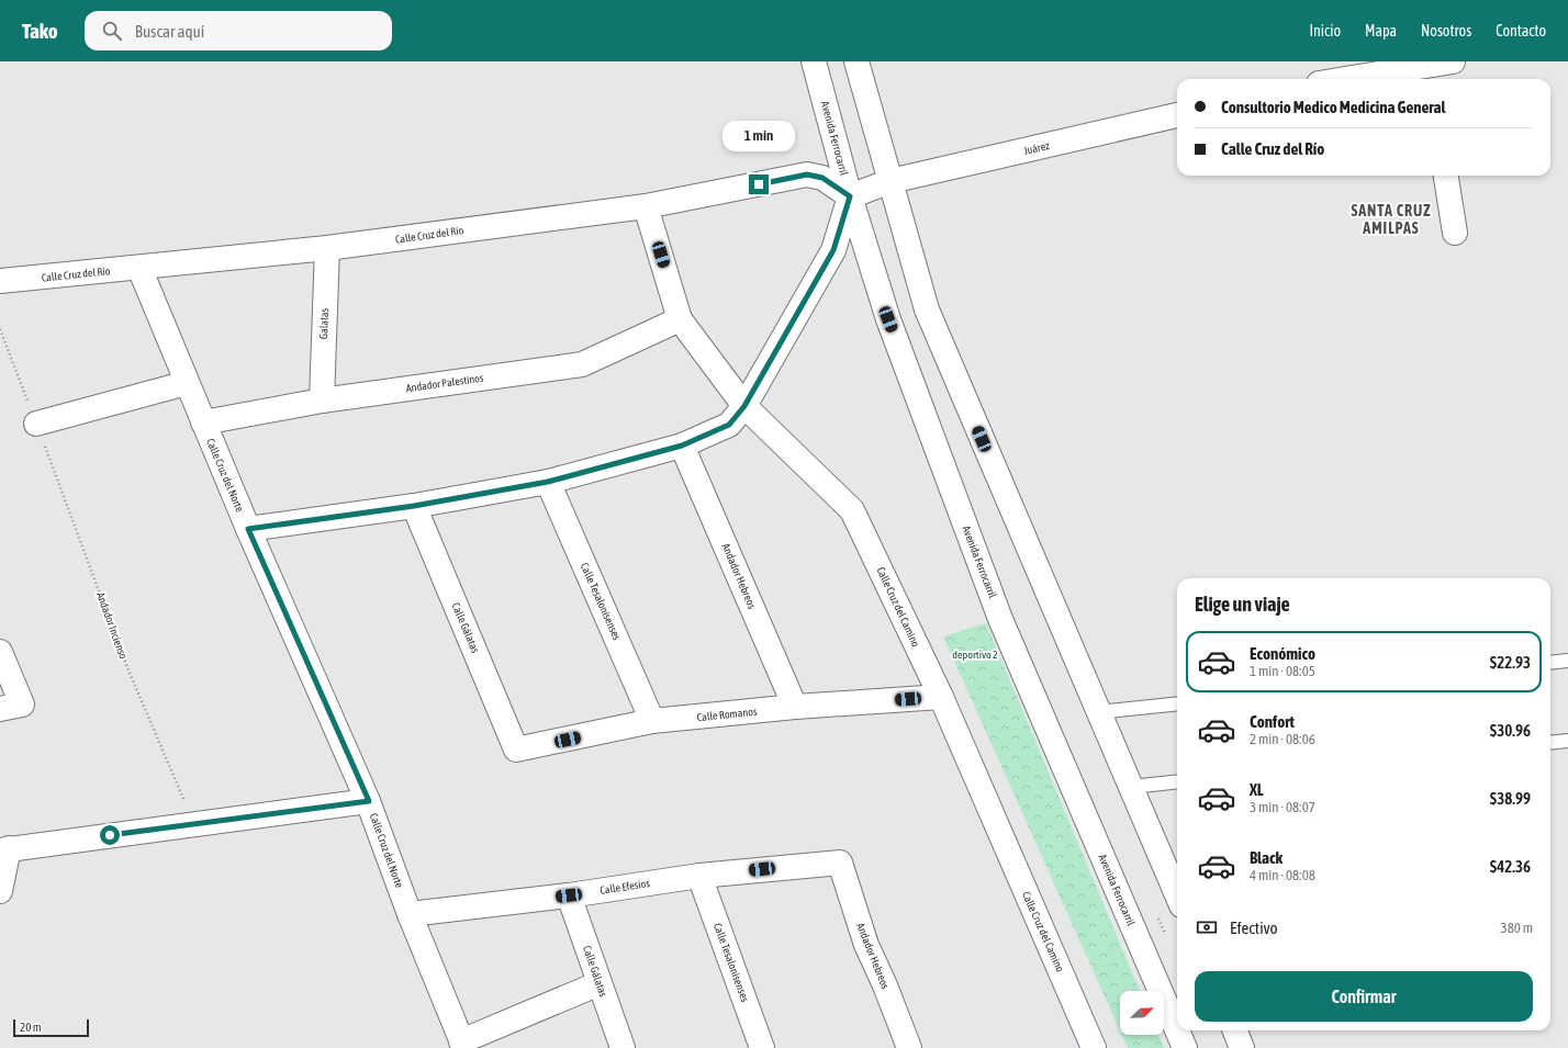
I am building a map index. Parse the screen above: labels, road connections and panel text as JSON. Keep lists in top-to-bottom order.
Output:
{
  "streets": {
    "street": [
      "Avenida Ferrocarril",
      "Juárez",
      "Calle Cruz del Río",
      "Galatas",
      "Andador Palestinos",
      "Calle Cruz del Norte",
      "Andador Hebreos",
      "Calle Tesalonisenses",
      "Calle Cruz del Camino",
      "Calle Gálatas",
      "Calle Romanos",
      "Calle Efesios"
    ],
    "path": ["Andador Incienso"]
  },
  "crossings": [
    ["Avenida Ferrocarril", "Juárez"],
    ["Avenida Ferrocarril", "Calle Cruz del Río"],
    ["Juárez", "Calle Cruz del Río"],
    ["Calle Cruz del Río", "Galatas"],
    ["Calle Cruz del Río", "Calle Cruz del Norte"],
    ["Calle Cruz del Río", "Calle Cruz del Camino"],
    ["Galatas", "Andador Palestinos"],
    ["Andador Palestinos", "Calle Cruz del Norte"],
    ["Andador Palestinos", "Calle Cruz del Camino"],
    ["Calle Cruz del Norte", "Calle Efesios"],
    ["Andador Hebreos", "Calle Romanos"],
    ["Andador Hebreos", "Calle Efesios"],
    ["Calle Tesalonisenses", "Calle Romanos"],
    ["Calle Tesalonisenses", "Calle Efesios"],
    ["Calle Cruz del Camino", "Calle Romanos"],
    ["Calle Gálatas", "Calle Romanos"],
    ["Calle Gálatas", "Calle Efesios"]
  ],
  "districts": ["SANTA CRUZ AMILPAS"],
  "parks": ["deportivo 2"],
  "scale_bar": "20 m",
  "north": "top right",
  "page": {
    "header": "Tako",
    "search": "Buscar aquí",
    "nav": [
      "Inicio",
      "Mapa",
      "Nosotros",
      "Contacto"
    ],
    "banner": ["Consultorio Medico Medicina General", "Calle Cruz del Río"],
    "bubble": "1 min",
    "heading": "Elige un viaje",
    "list": [
      {
        "name": "Económico",
        "note": "1 min · 08:05",
        "value": "$22.93"
      },
      {
        "name": "Confort",
        "note": "2 min · 08:06",
        "value": "$30.96"
      },
      {
        "name": "XL",
        "note": "3 min · 08:07",
        "value": "$38.99"
      },
      {
        "name": "Black",
        "note": "4 min · 08:08",
        "value": "$42.36"
      }
    ],
    "pay": ["Efectivo", "380 m"],
    "buttons": "Confirmar",
    "scale": "20 m"
  }
}
